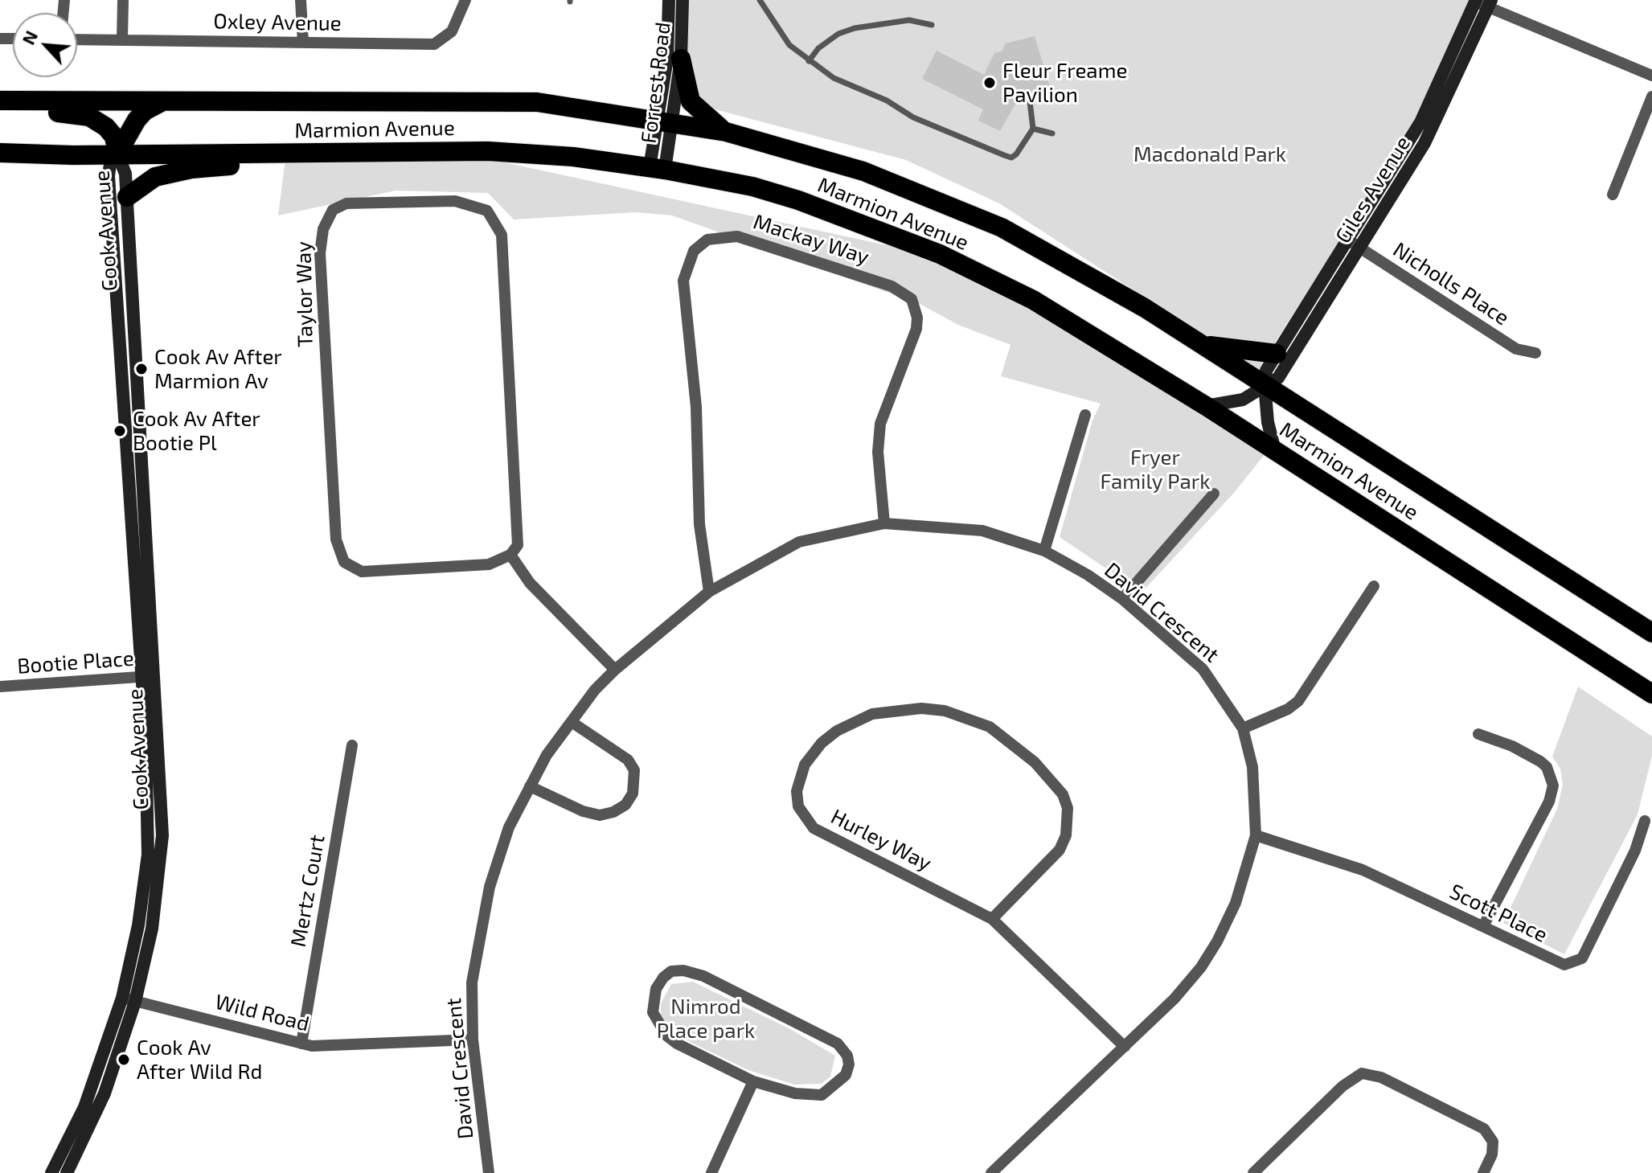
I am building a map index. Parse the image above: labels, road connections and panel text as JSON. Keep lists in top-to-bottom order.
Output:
{
  "streets": {
    "highway": ["Marmion Avenue"],
    "street": [
      "Oxley Avenue",
      "Forrest Road",
      "Giles Avenue",
      "Cook Avenue",
      "Mackay Way",
      "Nicholls Place",
      "Taylor Way",
      "David Crescent",
      "Bootie Place",
      "Hurley Way",
      "Mertz Court",
      "Scott Place",
      "Wild Road"
    ]
  },
  "crossings": [
    ["Forrest Road", "Marmion Avenue"],
    ["Marmion Avenue", "Giles Avenue"],
    ["Marmion Avenue", "Cook Avenue"],
    ["Giles Avenue", "Nicholls Place"],
    ["Cook Avenue", "Bootie Place"],
    ["Cook Avenue", "Wild Road"],
    ["Mackay Way", "David Crescent"],
    ["David Crescent", "Hurley Way"],
    ["David Crescent", "Scott Place"],
    ["David Crescent", "Wild Road"],
    ["Mertz Court", "Wild Road"]
  ],
  "parks": ["Macdonald Park", "Fryer Family Park", "Nimrod Place park"],
  "places": [
    "Fleur Freame Pavilion",
    "Cook Av After Marmion Av",
    "Cook Av After Bootie Pl",
    "Cook Av After Wild Rd"
  ],
  "north": "top left"
}
